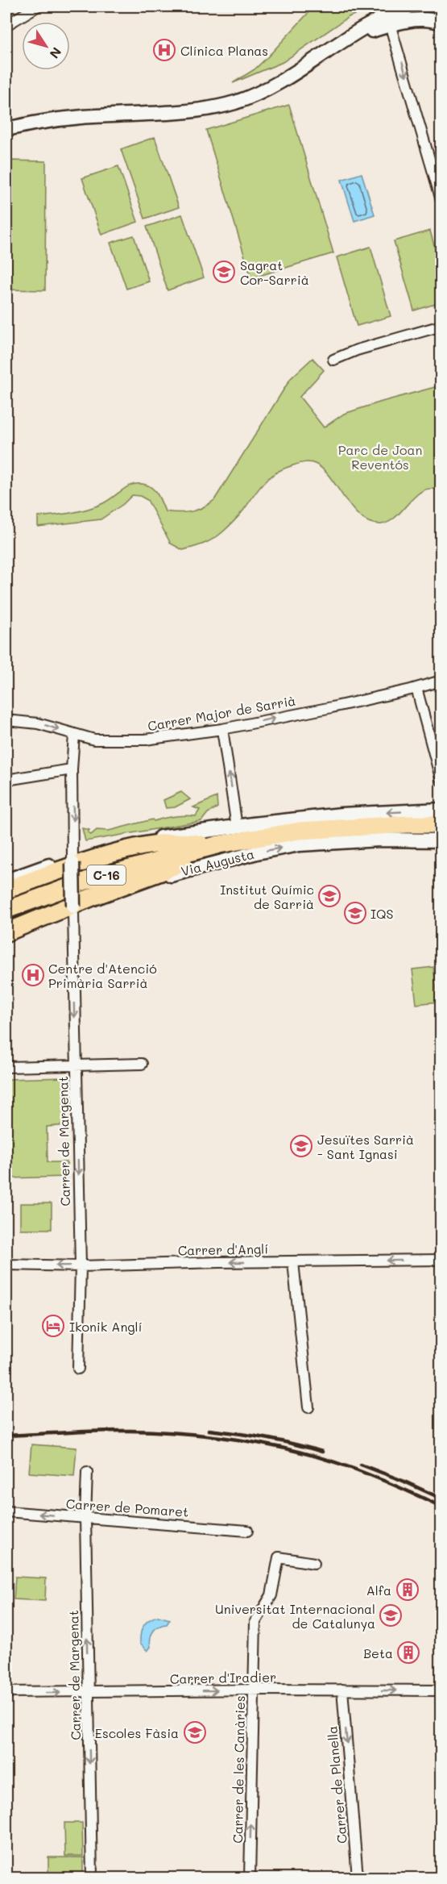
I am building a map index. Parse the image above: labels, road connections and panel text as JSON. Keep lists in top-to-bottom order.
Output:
{
  "streets": {
    "highway": ["C-16"],
    "street": [
      "Carrer Major de Sarrià",
      "Via Augusta",
      "Carrer de Margenat",
      "Carrer d'Anglí",
      "Carrer de Pomaret",
      "Carrer d'Iradier",
      "Carrer de les Canàries",
      "Carrer de Planella"
    ]
  },
  "crossings": [
    ["Via Augusta", "C-16"],
    ["Via Augusta", "Carrer de Margenat"],
    ["Carrer de Margenat", "Carrer d'Anglí"],
    ["Carrer de Margenat", "Carrer de Pomaret"],
    ["Carrer de Margenat", "Carrer d'Iradier"],
    ["Carrer d'Iradier", "Carrer de les Canàries"],
    ["Carrer d'Iradier", "Carrer de Planella"]
  ],
  "one_way": [
    "Carrer Major de Sarrià",
    "Carrer d'Anglí",
    "Carrer d'Iradier",
    "Carrer de les Canàries",
    "Carrer de Planella"
  ],
  "parks": ["Parc de Joan Reventós"],
  "places": {
    "hospital": ["Clínica Planas", "Centre d'Atenció Primària Sarrià"],
    "school or university": [
      "Sagrat Cor-Sarrià",
      "Institut Químic de Sarrià",
      "IQS",
      "Jesuïtes Sarrià - Sant Ignasi",
      "Universitat Internacional de Catalunya",
      "Escoles Fàsia"
    ],
    "hotel": ["Ikonik Anglí"],
    "building": ["Alfa", "Beta"]
  },
  "north": "bottom right"
}
